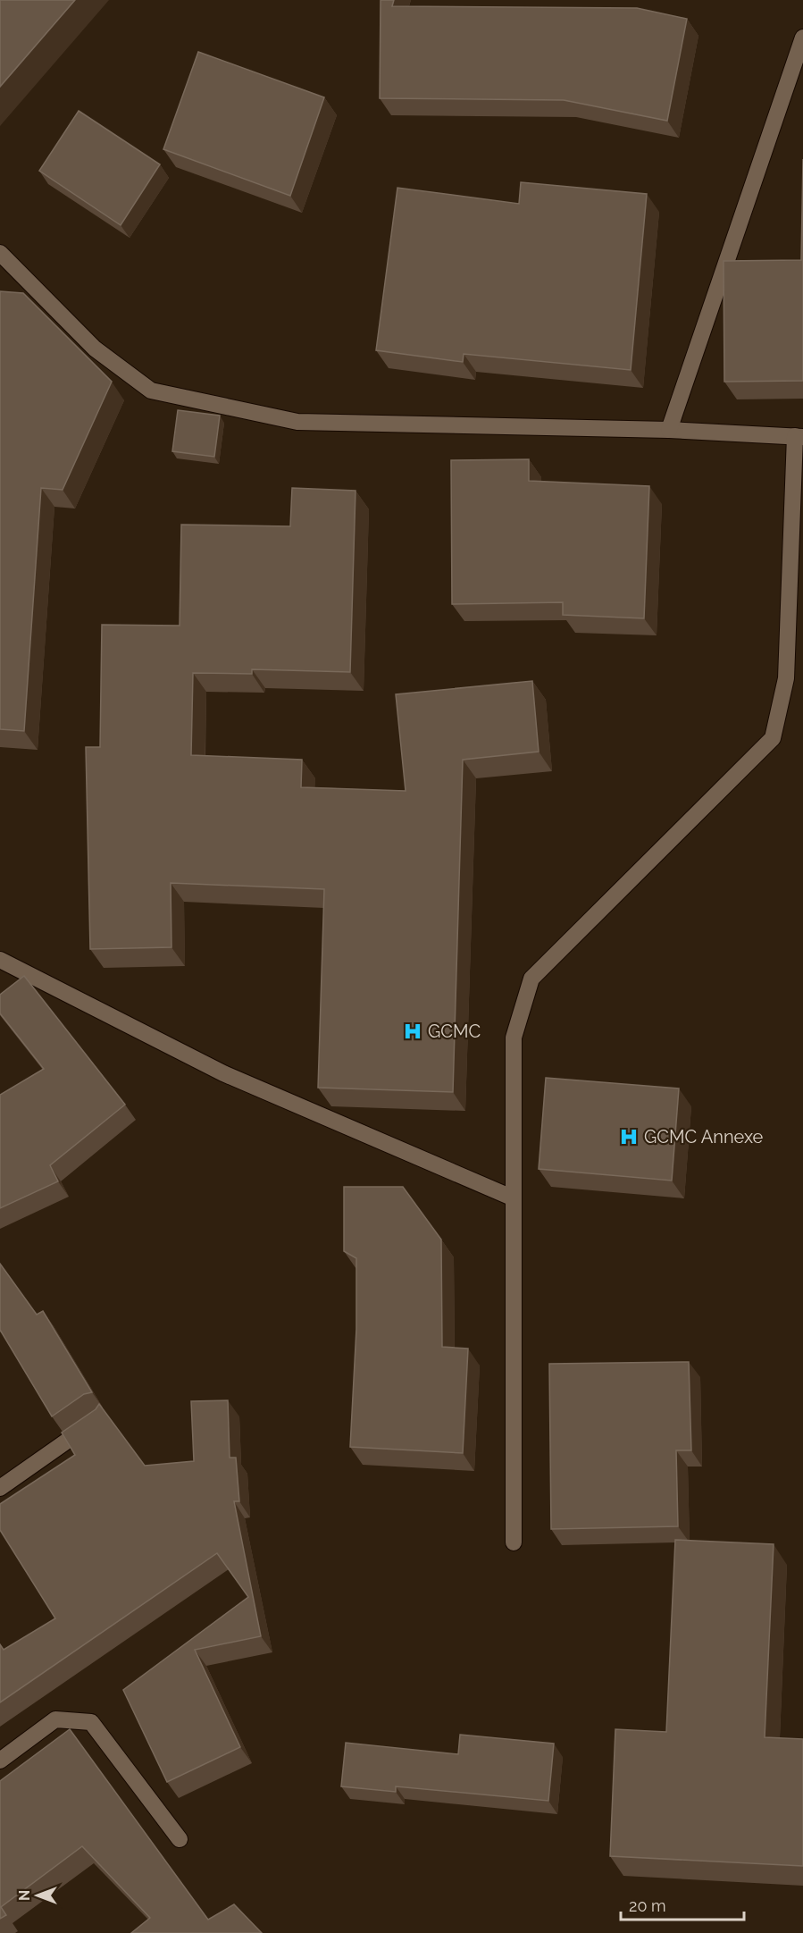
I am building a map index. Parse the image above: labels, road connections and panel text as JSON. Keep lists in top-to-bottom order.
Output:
{
  "places": {
    "hospital": ["GCMC", "GCMC Annexe"]
  },
  "scale_bar": "20 m",
  "north": "left"
}
